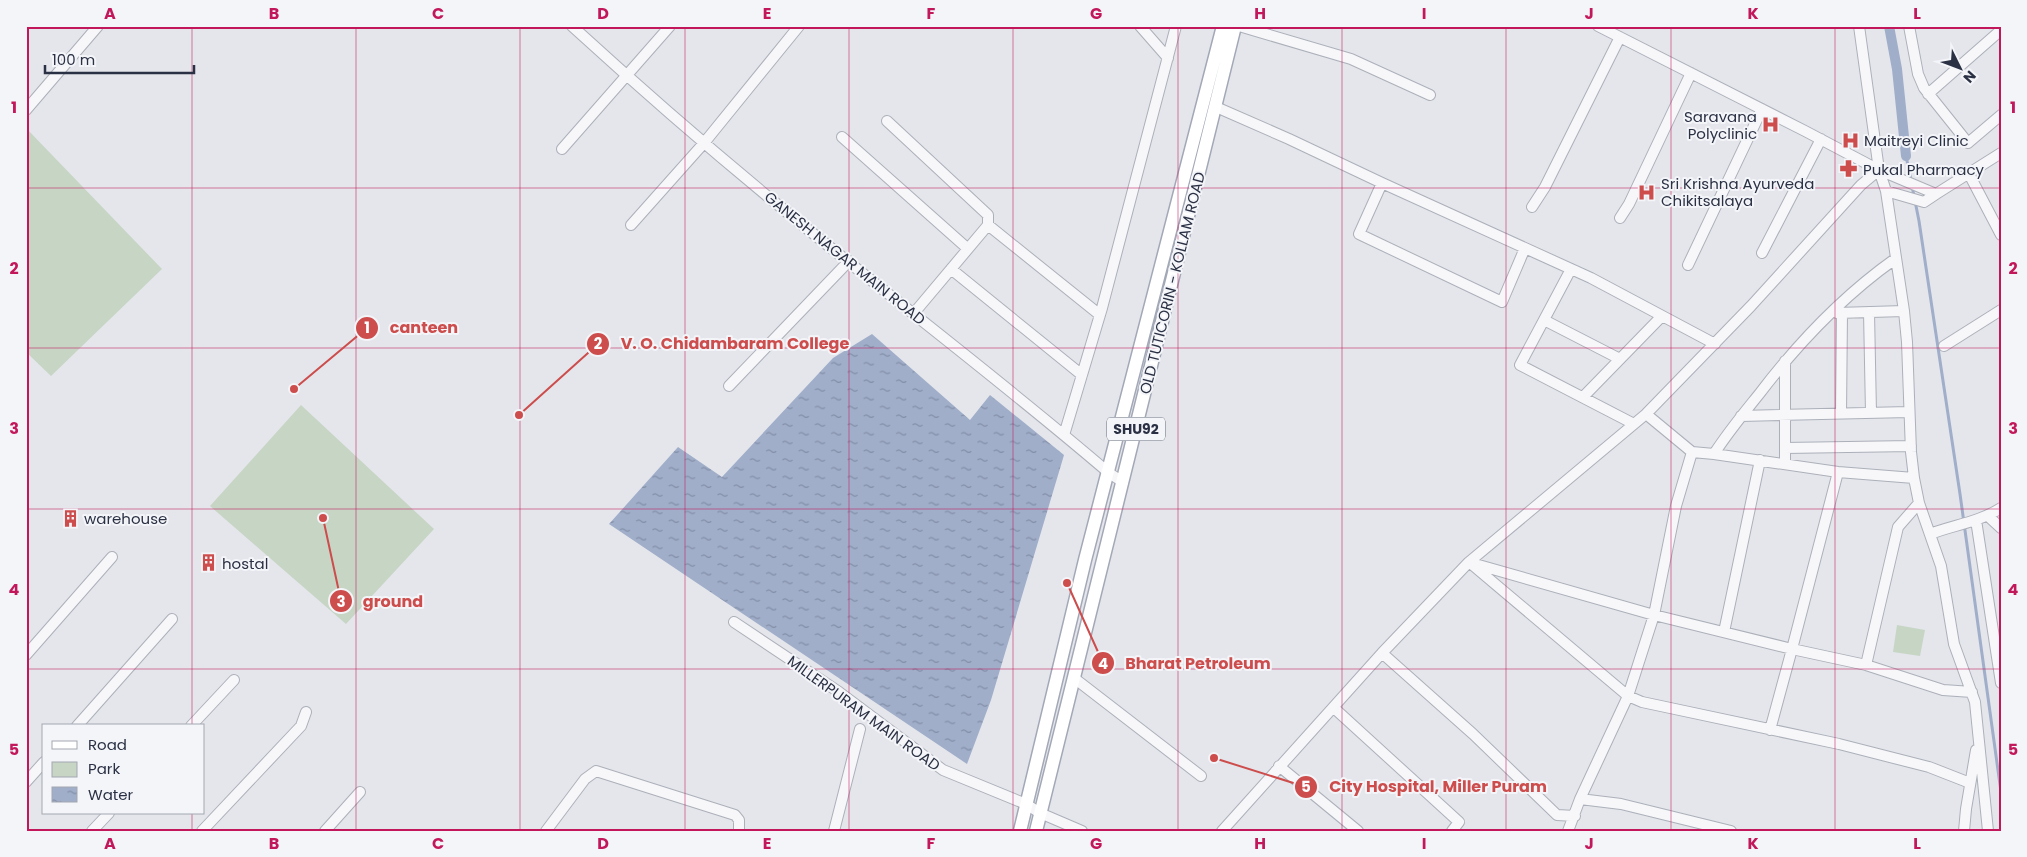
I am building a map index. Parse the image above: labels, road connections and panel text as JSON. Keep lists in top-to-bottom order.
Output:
{
  "streets": {
    "main road": ["OLD TUTICORIN - KOLLAM ROAD", "SHU92"],
    "street": ["GANESH NAGAR MAIN ROAD", "MILLERPURAM MAIN ROAD"]
  },
  "crossings": [
    ["GANESH NAGAR MAIN ROAD", "OLD TUTICORIN - KOLLAM ROAD"],
    ["OLD TUTICORIN - KOLLAM ROAD", "MILLERPURAM MAIN ROAD"]
  ],
  "places": {
    "hospital": ["Saravana Polyclinic", "Maitreyi Clinic", "Sri Krishna Ayurveda Chikitsalaya"],
    "pharmacy": ["Pukal Pharmacy"],
    "other": [
      "canteen",
      "V. O. Chidambaram College",
      "ground",
      "Bharat Petroleum",
      "City Hospital, Miller Puram"
    ],
    "building": ["warehouse", "hostal"]
  },
  "legend": ["Road", "Park", "Water"],
  "scale_bar": "100 m",
  "north": "bottom right",
  "grid": {
    "columns": [
      "A",
      "B",
      "C",
      "D",
      "E",
      "F",
      "G",
      "H",
      "I",
      "J",
      "K",
      "L"
    ],
    "rows": [
      "1",
      "2",
      "3",
      "4",
      "5"
    ]
  }
}
